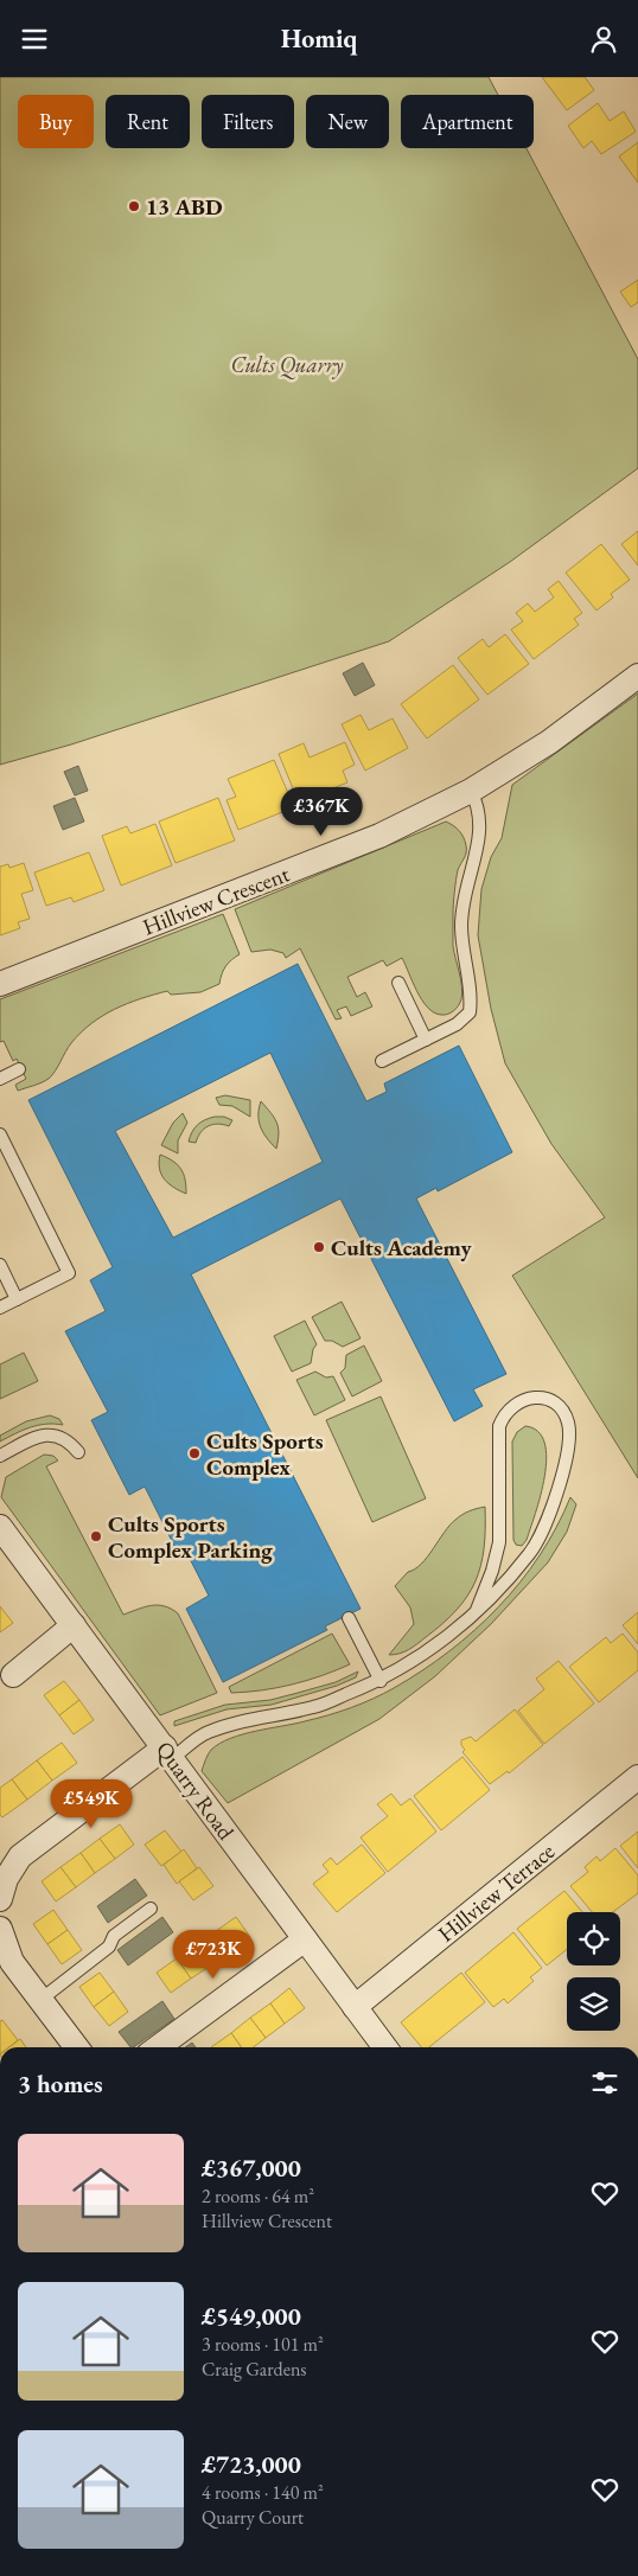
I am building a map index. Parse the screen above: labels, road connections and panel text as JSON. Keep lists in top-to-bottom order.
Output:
{
  "streets": {
    "street": ["Hillview Crescent", "Quarry Road", "Hillview Terrace"]
  },
  "crossings": [
    ["Quarry Road", "Hillview Terrace"]
  ],
  "parks": ["Cults Quarry"],
  "places": [
    "13 ABD",
    "Cults Academy",
    "Cults Sports Complex",
    "Cults Sports Complex Parking"
  ],
  "page": {
    "header": "Homiq",
    "chip": [
      "Buy",
      "Rent",
      "Filters",
      "New",
      "Apartment"
    ],
    "price": ["£367K", "£549K", "£723K"],
    "heading": "3 homes",
    "list": [
      {
        "name": "£367,000",
        "note": "2 rooms · 64 m² · Hillview Crescent"
      },
      {
        "name": "£549,000",
        "note": "3 rooms · 101 m² · Craig Gardens"
      },
      {
        "name": "£723,000",
        "note": "4 rooms · 140 m² · Quarry Court"
      }
    ]
  }
}
